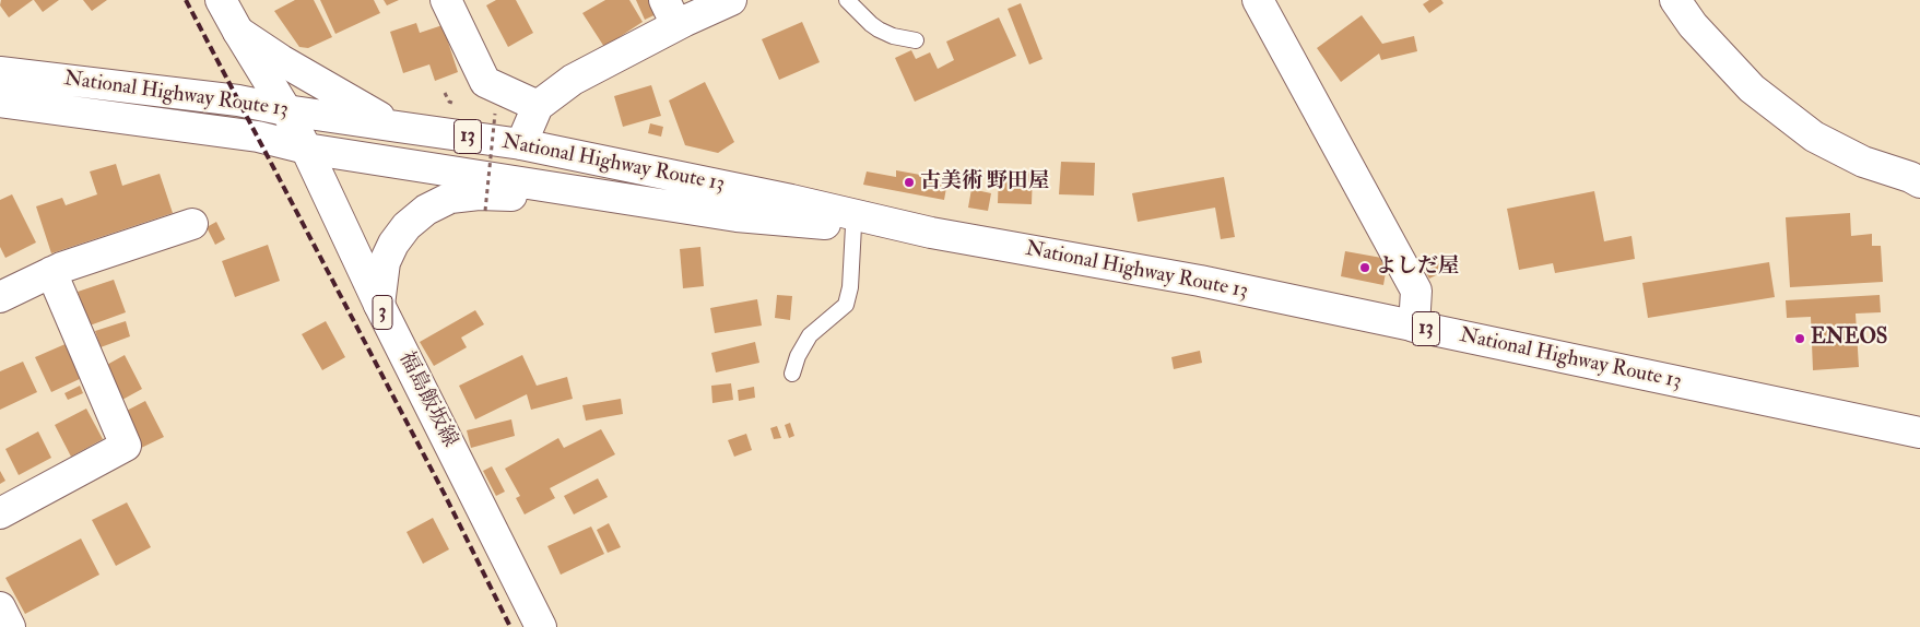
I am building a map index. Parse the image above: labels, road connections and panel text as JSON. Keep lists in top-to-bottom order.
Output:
{
  "streets": {
    "main road": [
      "National Highway Route 13",
      "13",
      "3",
      "福島飯坂線"
    ]
  },
  "crossings": [
    ["National Highway Route 13", "福島飯坂線"]
  ],
  "places": ["古美術 野田屋", "よしだ屋", "ENEOS"]
}
